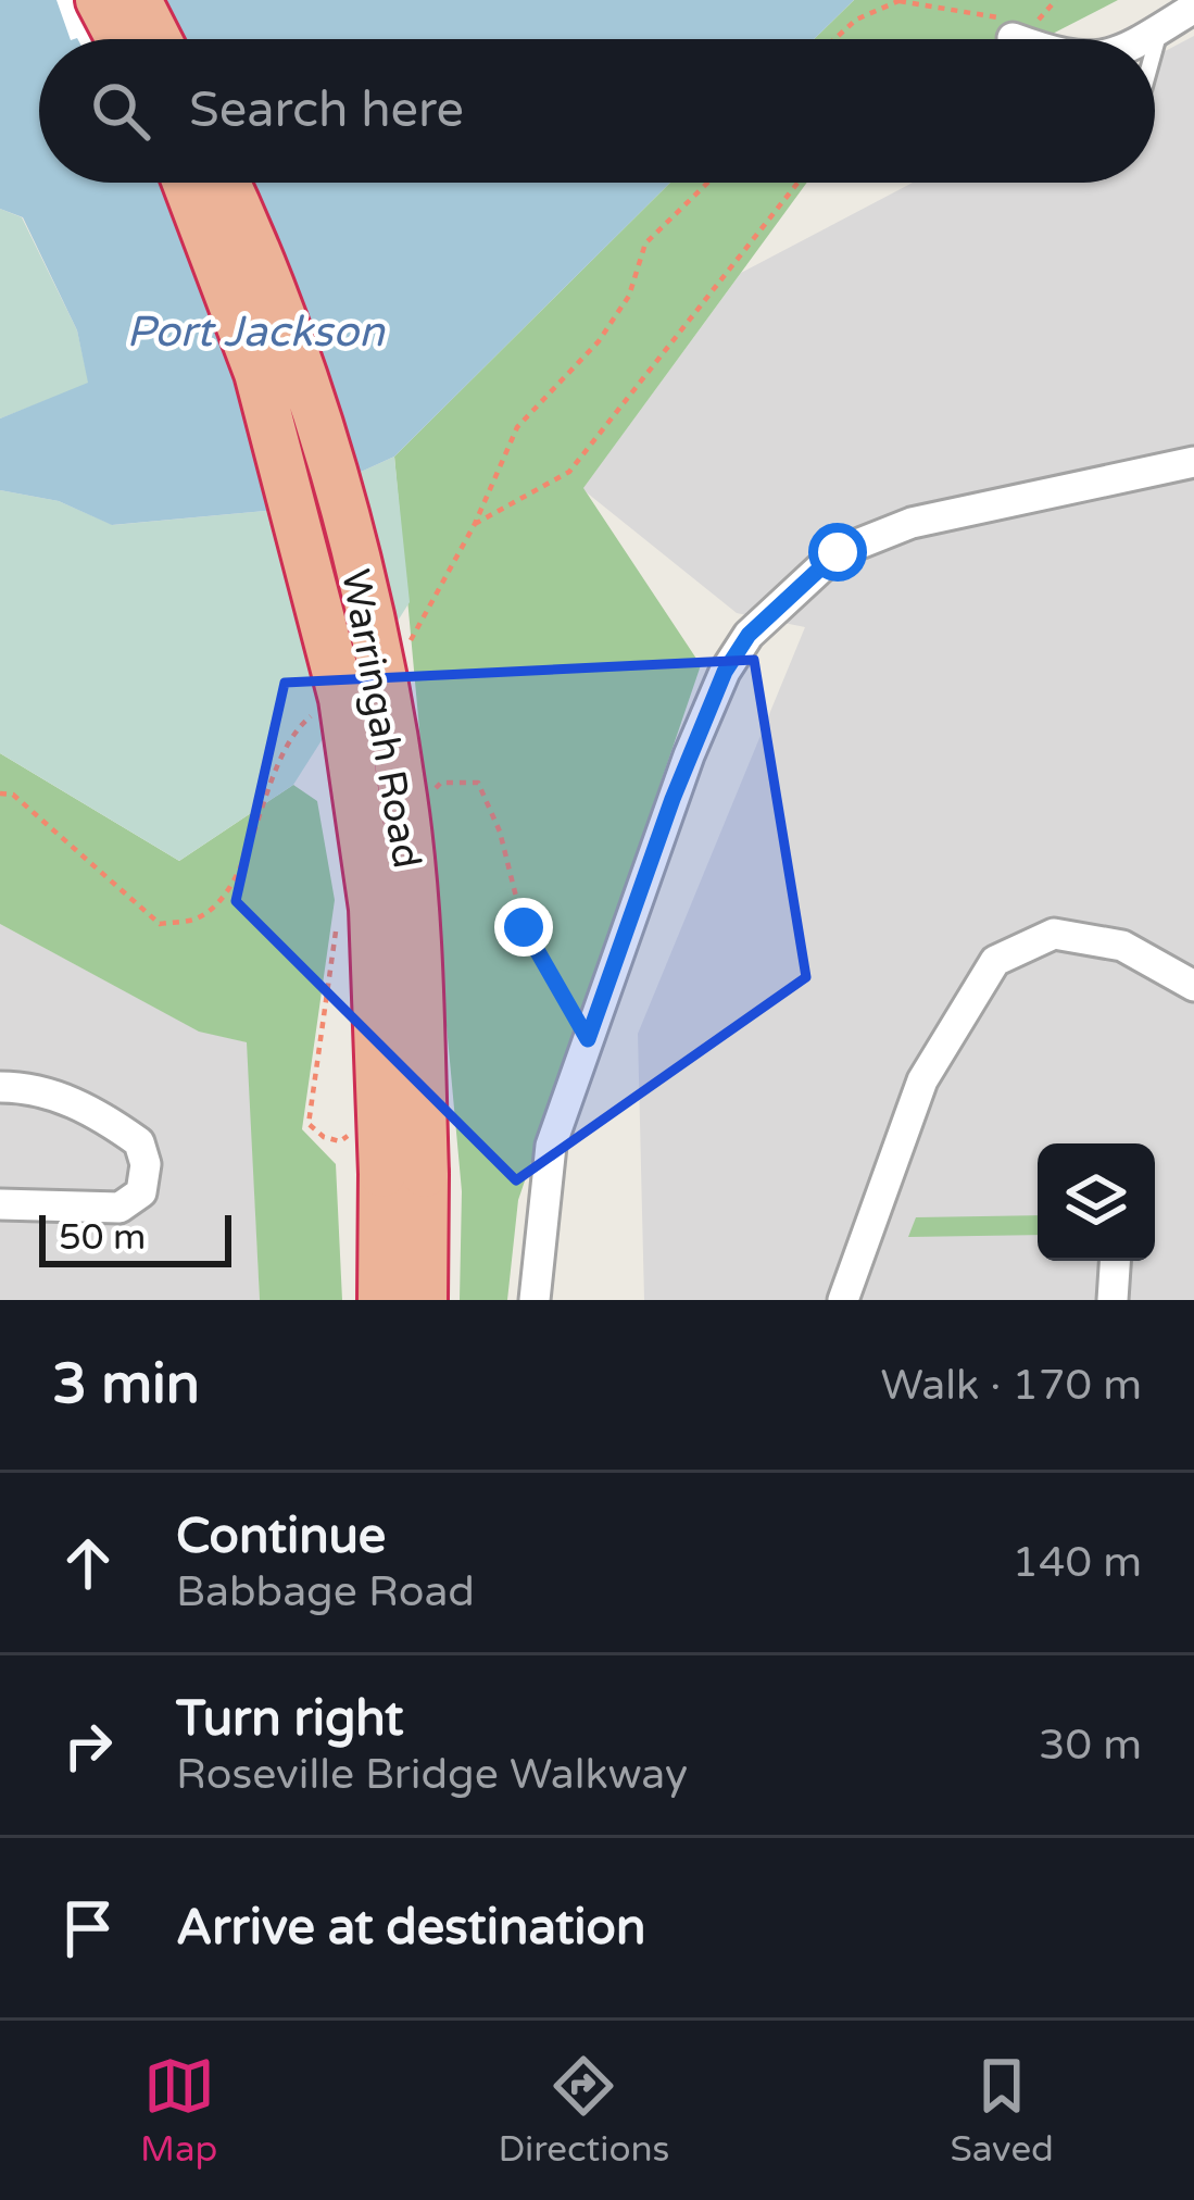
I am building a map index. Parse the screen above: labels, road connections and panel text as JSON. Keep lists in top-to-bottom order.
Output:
{
  "streets": {
    "highway": ["Warringah Road"]
  },
  "water": ["Port Jackson"],
  "scale_bar": "50 m",
  "page": {
    "search": "Search here",
    "scale": "50 m",
    "heading": ["3 min", "Walk · 170 m"],
    "list": [
      ["Continue", "Babbage Road", "140 m"],
      ["Turn right", "Roseville Bridge Walkway", "30 m"],
      "Arrive at destination"
    ],
    "nav": ["Map", "Directions", "Saved"]
  }
}
